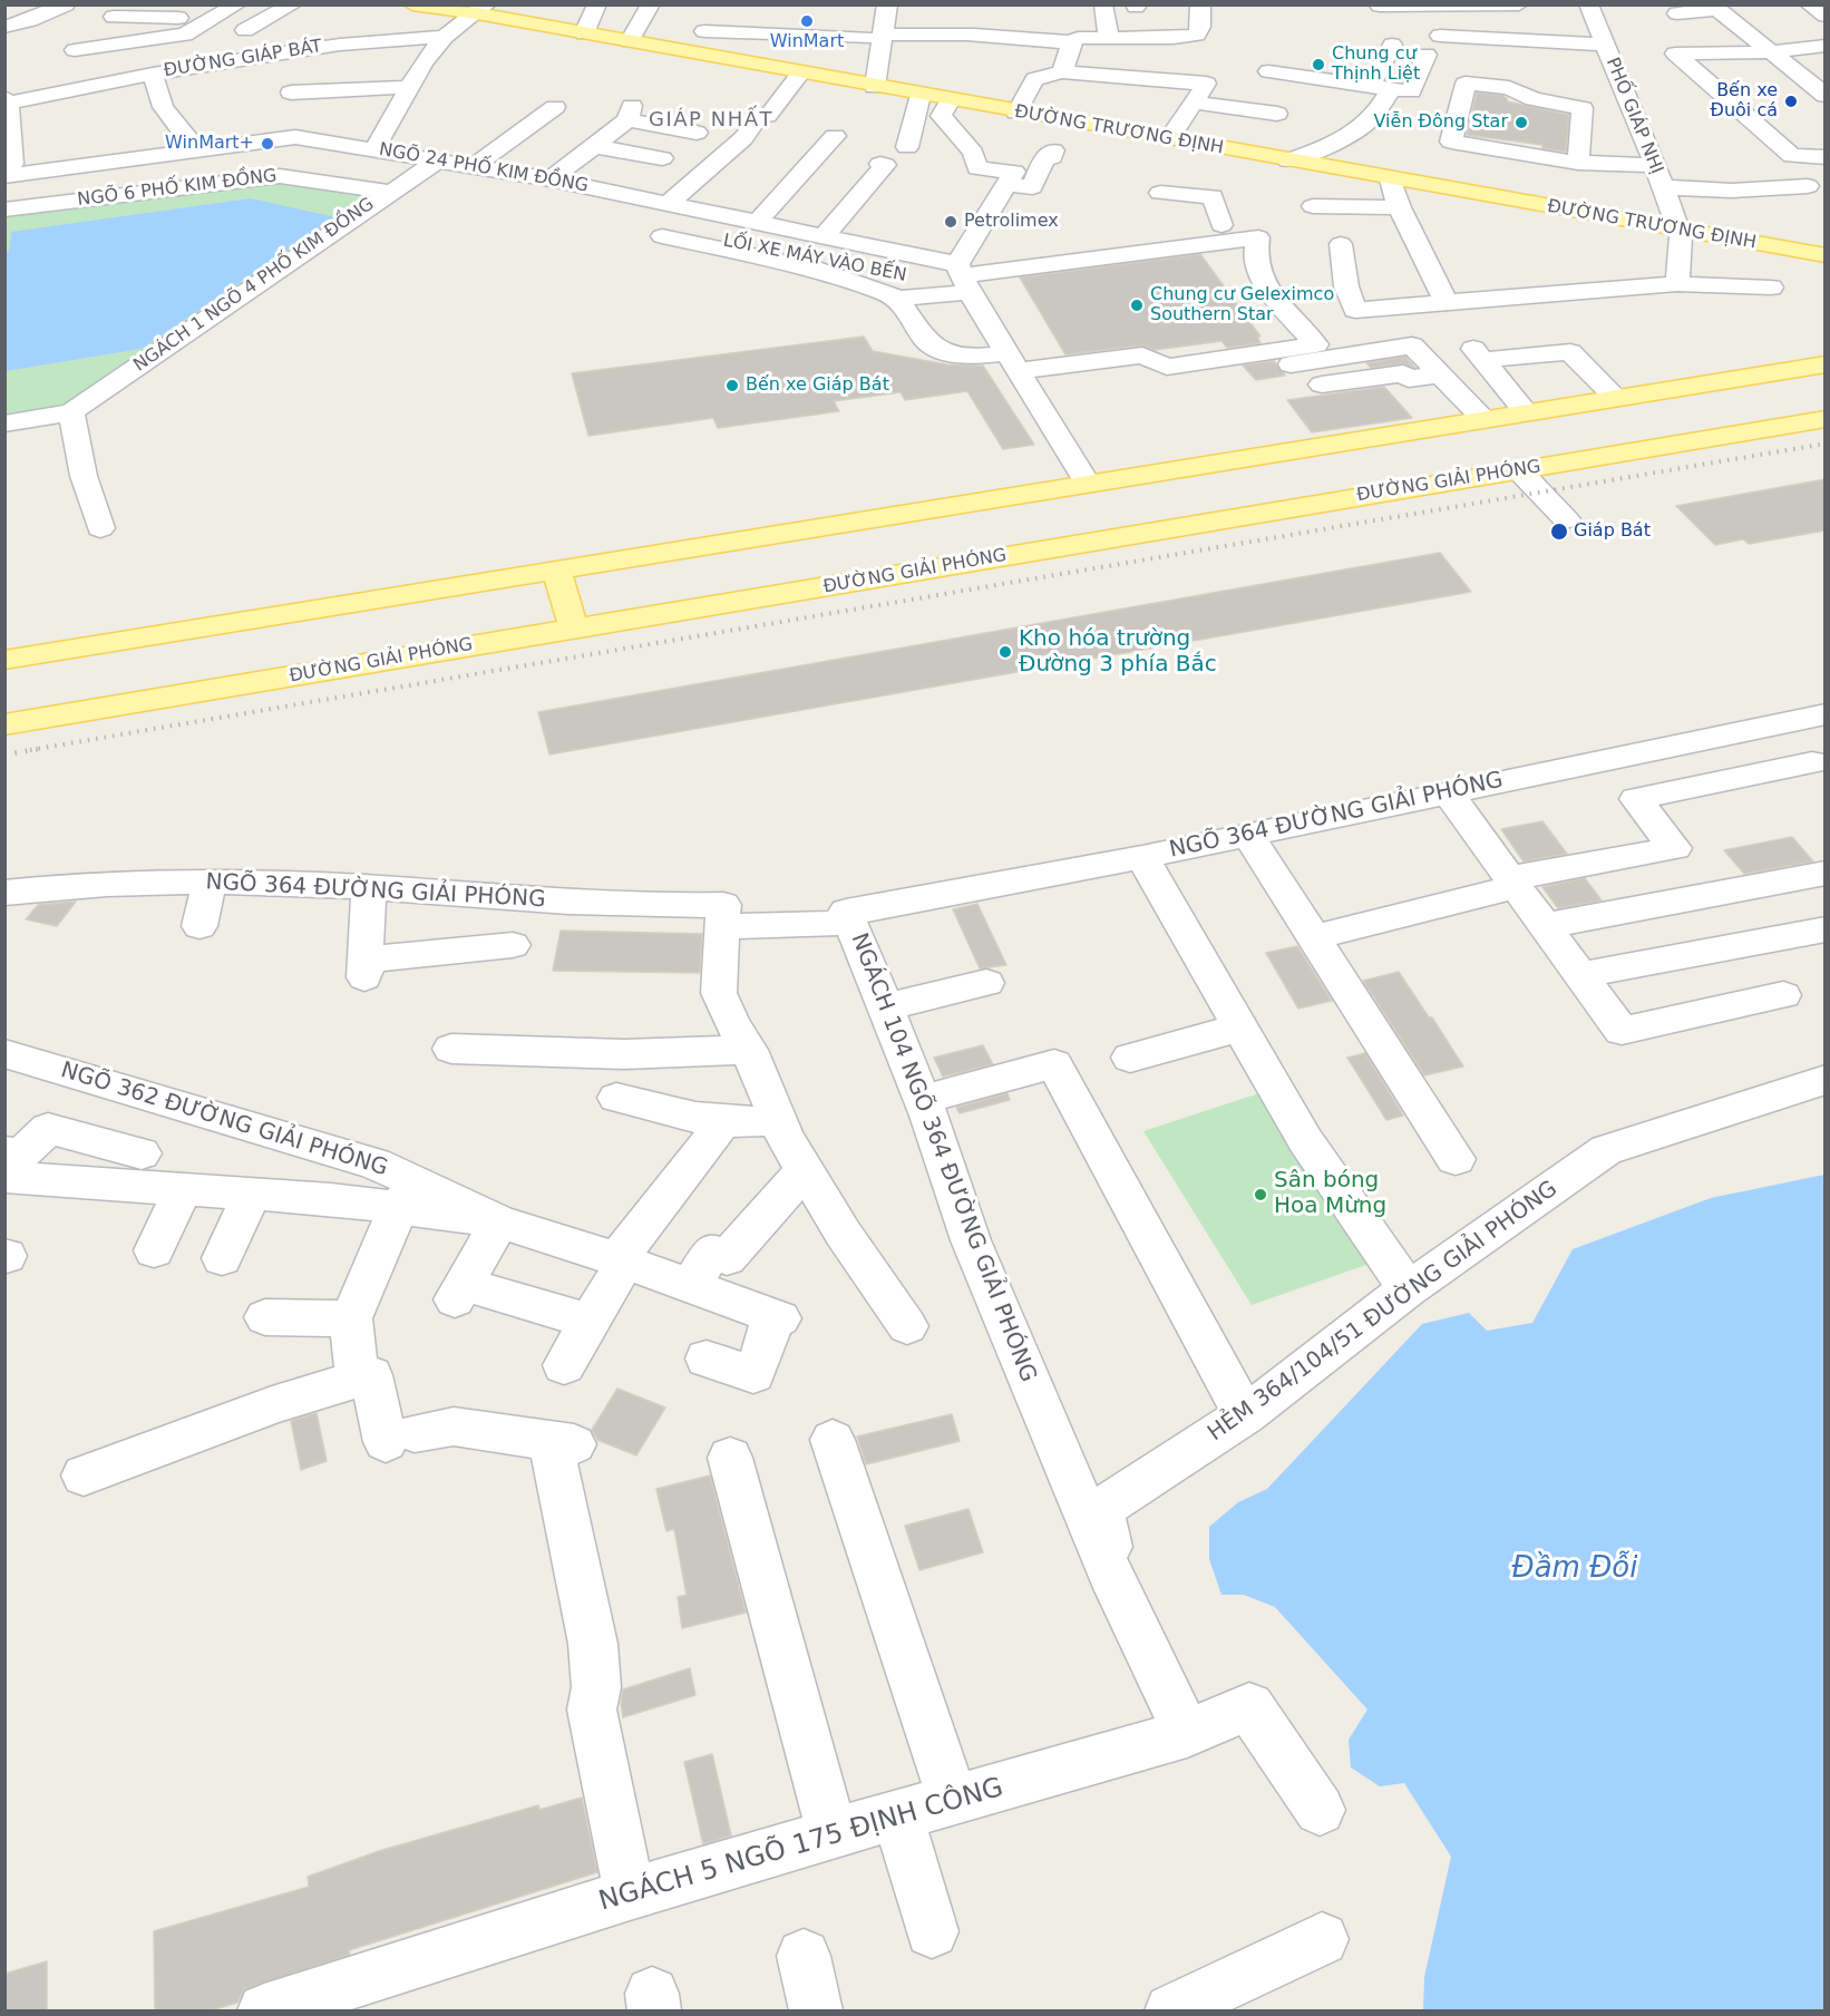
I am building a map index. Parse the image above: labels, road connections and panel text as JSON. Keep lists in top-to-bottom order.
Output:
{
  "streets": {
    "main road": ["ĐƯỜNG TRƯƠNG ĐỊNH", "ĐƯỜNG GIẢI PHÓNG"],
    "street": [
      "ĐƯỜNG GIÁP BÁT",
      "PHỐ GIÁP NHỊ",
      "NGÕ 24 PHỐ KIM ĐỒNG",
      "NGÕ 6 PHỐ KIM ĐỒNG",
      "LỐI XE MÁY VÀO BẾN",
      "NGÁCH 1 NGÕ 4 PHỐ KIM ĐỒNG",
      "NGÕ 364 ĐƯỜNG GIẢI PHÓNG",
      "NGÕ 362 ĐƯỜNG GIẢI PHÓNG",
      "NGÁCH 104 NGÕ 364 ĐƯỜNG GIẢI PHÓNG",
      "HẺM 364/104/51 ĐƯỜNG GIẢI PHÓNG",
      "NGÁCH 5 NGÕ 175 ĐỊNH CÔNG"
    ]
  },
  "crossings": [
    ["PHỐ GIÁP NHỊ", "ĐƯỜNG TRƯƠNG ĐỊNH"],
    ["NGÕ 24 PHỐ KIM ĐỒNG", "LỐI XE MÁY VÀO BẾN"],
    ["NGÕ 24 PHỐ KIM ĐỒNG", "NGÁCH 1 NGÕ 4 PHỐ KIM ĐỒNG"],
    ["NGÕ 6 PHỐ KIM ĐỒNG", "NGÁCH 1 NGÕ 4 PHỐ KIM ĐỒNG"],
    ["NGÕ 364 ĐƯỜNG GIẢI PHÓNG", "NGÁCH 104 NGÕ 364 ĐƯỜNG GIẢI PHÓNG"],
    ["NGÁCH 104 NGÕ 364 ĐƯỜNG GIẢI PHÓNG", "HẺM 364/104/51 ĐƯỜNG GIẢI PHÓNG"]
  ],
  "districts": ["GIÁP NHẤT"],
  "water": ["Đầm Đỗi"],
  "places": [
    "WinMart",
    "Chung cư Thịnh Liệt",
    "Bến xe Đuôi cá",
    "Viễn Đông Star",
    "WinMart+",
    "Petrolimex",
    "Chung cư Geleximco Southern Star",
    "Bến xe Giáp Bát",
    "Giáp Bát",
    "Kho hóa trường Đường 3 phía Bắc",
    "Sân bóng Hoa Mừng"
  ]
}
